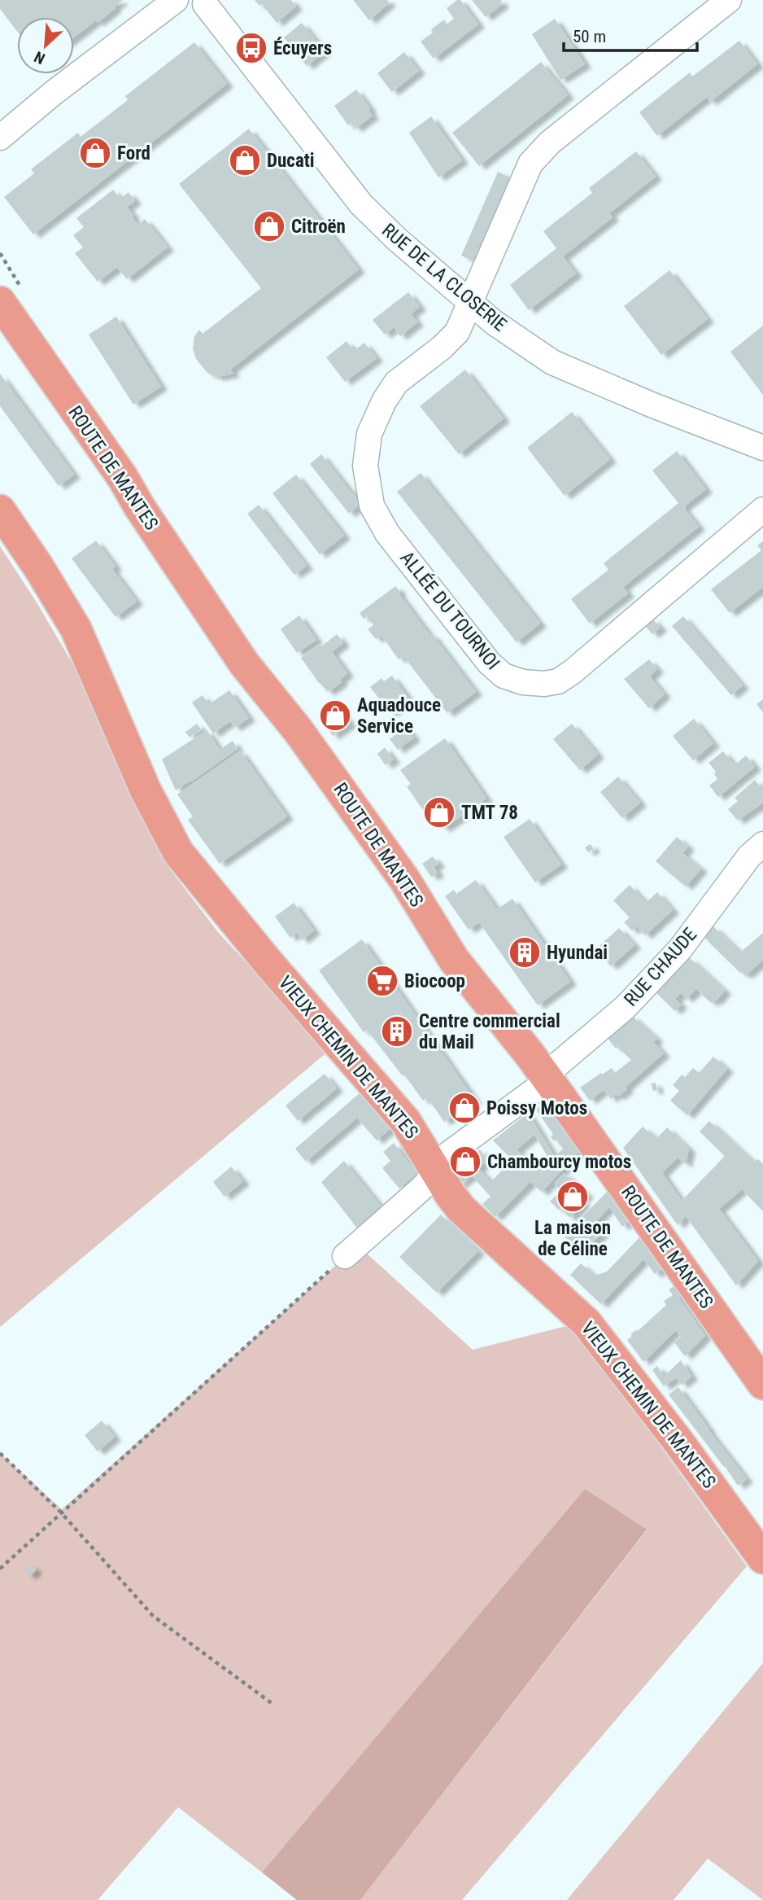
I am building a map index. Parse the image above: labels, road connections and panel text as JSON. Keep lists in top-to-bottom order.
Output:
{
  "streets": {
    "main road": ["ROUTE DE MANTES", "VIEUX CHEMIN DE MANTES"],
    "street": ["RUE DE LA CLOSERIE", "ALLÉE DU TOURNOI", "RUE CHAUDE"]
  },
  "crossings": [
    ["RUE DE LA CLOSERIE", "ALLÉE DU TOURNOI"],
    ["ROUTE DE MANTES", "RUE CHAUDE"],
    ["RUE CHAUDE", "VIEUX CHEMIN DE MANTES"]
  ],
  "places": {
    "bus stop": ["Écuyers"],
    "shop": [
      "Ford",
      "Ducati",
      "Citroën",
      "Aquadouce Service",
      "TMT 78",
      "Poissy Motos",
      "Chambourcy motos",
      "La maison de Céline"
    ],
    "building": ["Hyundai", "Centre commercial du Mail"],
    "supermarket": ["Biocoop"]
  },
  "scale_bar": "50 m",
  "north": "bottom left"
}
